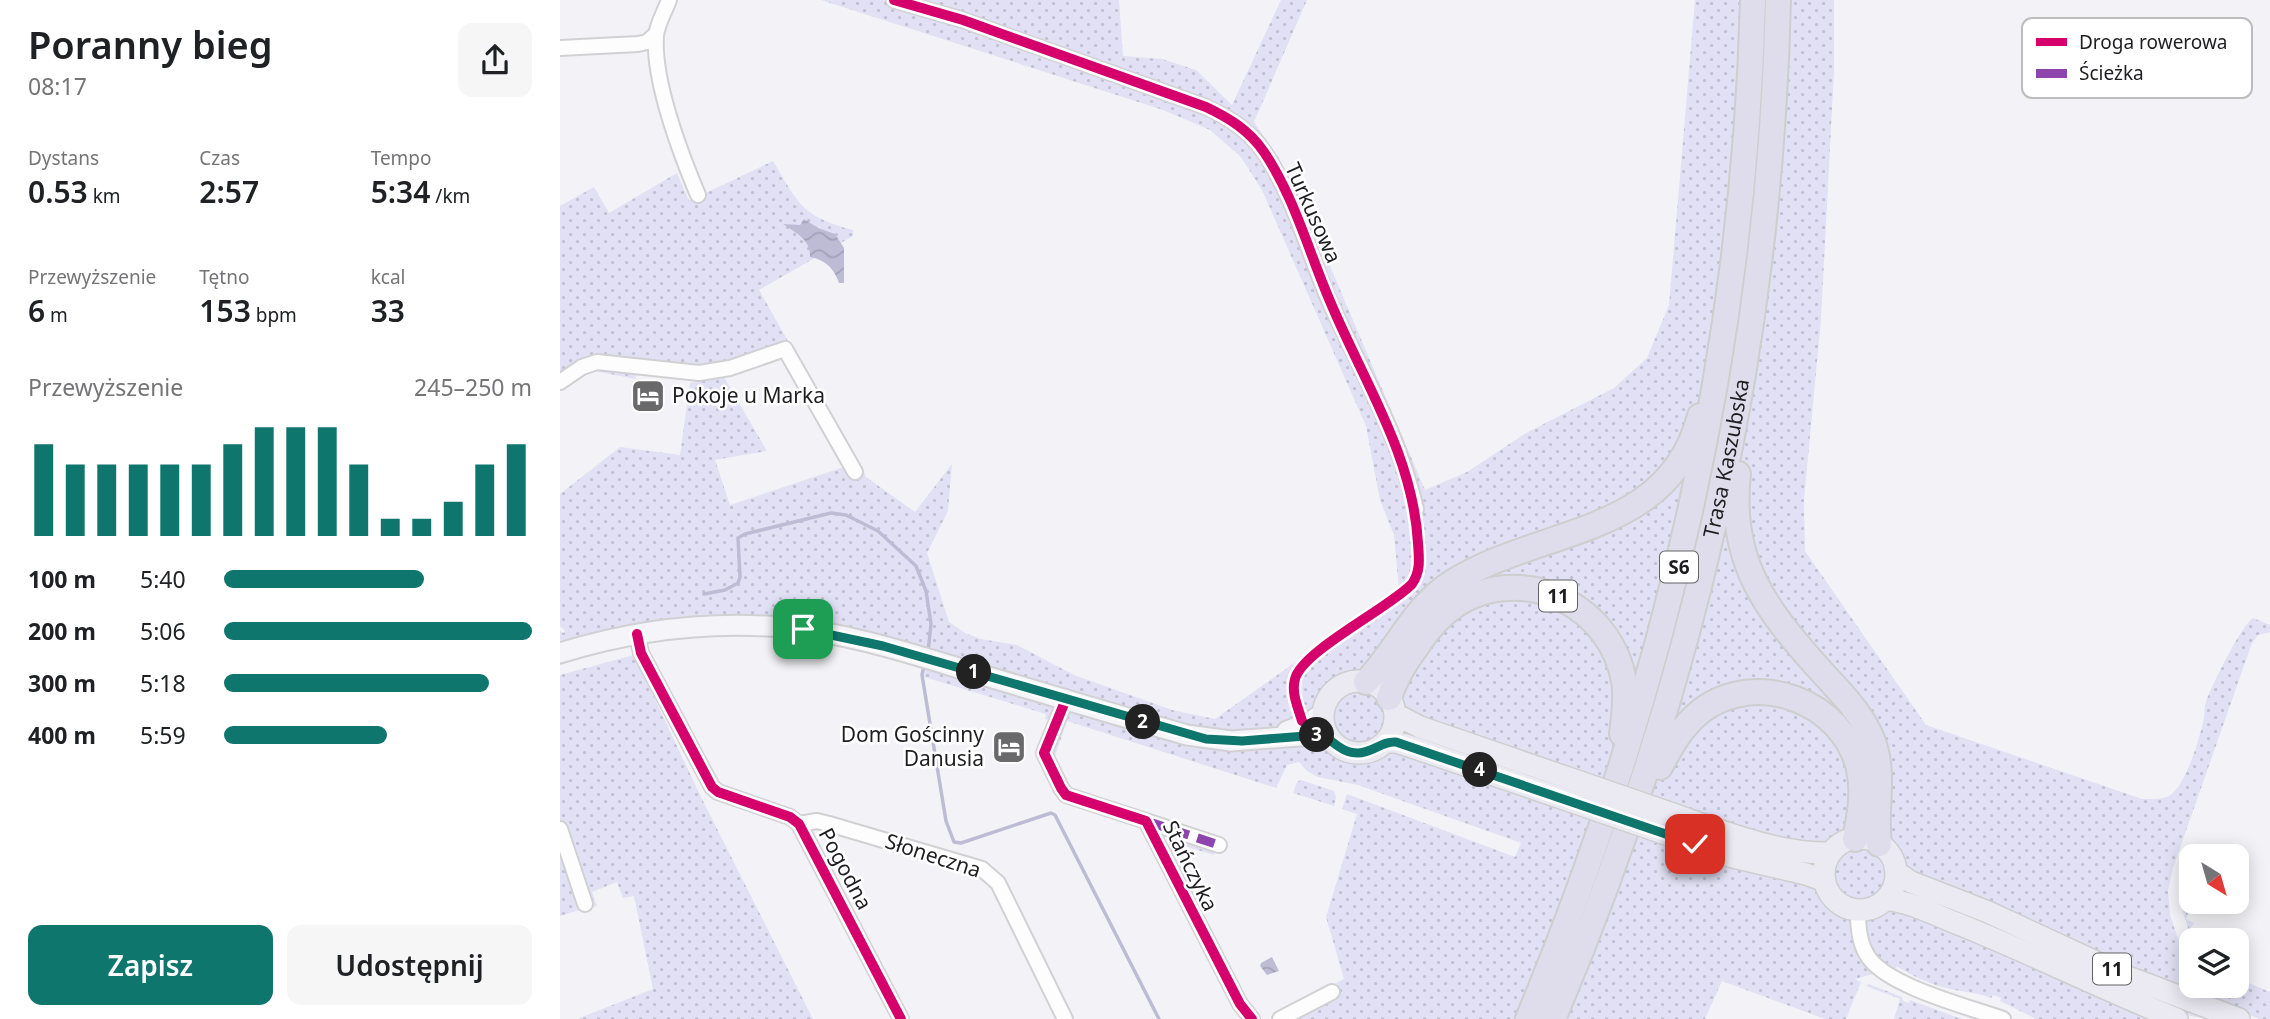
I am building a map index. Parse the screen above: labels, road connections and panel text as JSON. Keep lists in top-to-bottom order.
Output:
{
  "streets": {
    "highway": ["Trasa Kaszubska", "S6", "11"],
    "street": [
      "Turkusowa",
      "Słoneczna",
      "Stańczyka",
      "Pogodna"
    ]
  },
  "crossings": [
    ["Trasa Kaszubska", "11"],
    ["Słoneczna", "Pogodna"]
  ],
  "places": {
    "hotel": ["Pokoje u Marka", "Dom Gościnny Danusia"]
  },
  "legend": ["Droga rowerowa", "Ścieżka"],
  "north": "bottom right",
  "page": {
    "heading": ["Poranny bieg", "08:17"],
    "stats": [
      ["Dystans", "0.53 km"],
      ["Czas", "2:57"],
      ["Tempo", "5:34 /km"],
      ["Przewyższenie", "6 m"],
      ["Tętno", "153 bpm"],
      ["kcal", "33"]
    ],
    "chart": ["Przewyższenie", "245–250 m"],
    "list": [
      {
        "name": "100 m",
        "note": "5:40"
      },
      {
        "name": "200 m",
        "note": "5:06"
      },
      {
        "name": "300 m",
        "note": "5:18"
      },
      {
        "name": "400 m",
        "note": "5:59"
      }
    ],
    "pins": [
      "1",
      "2",
      "3",
      "4"
    ],
    "buttons": ["Zapisz", "Udostępnij"]
  }
}
